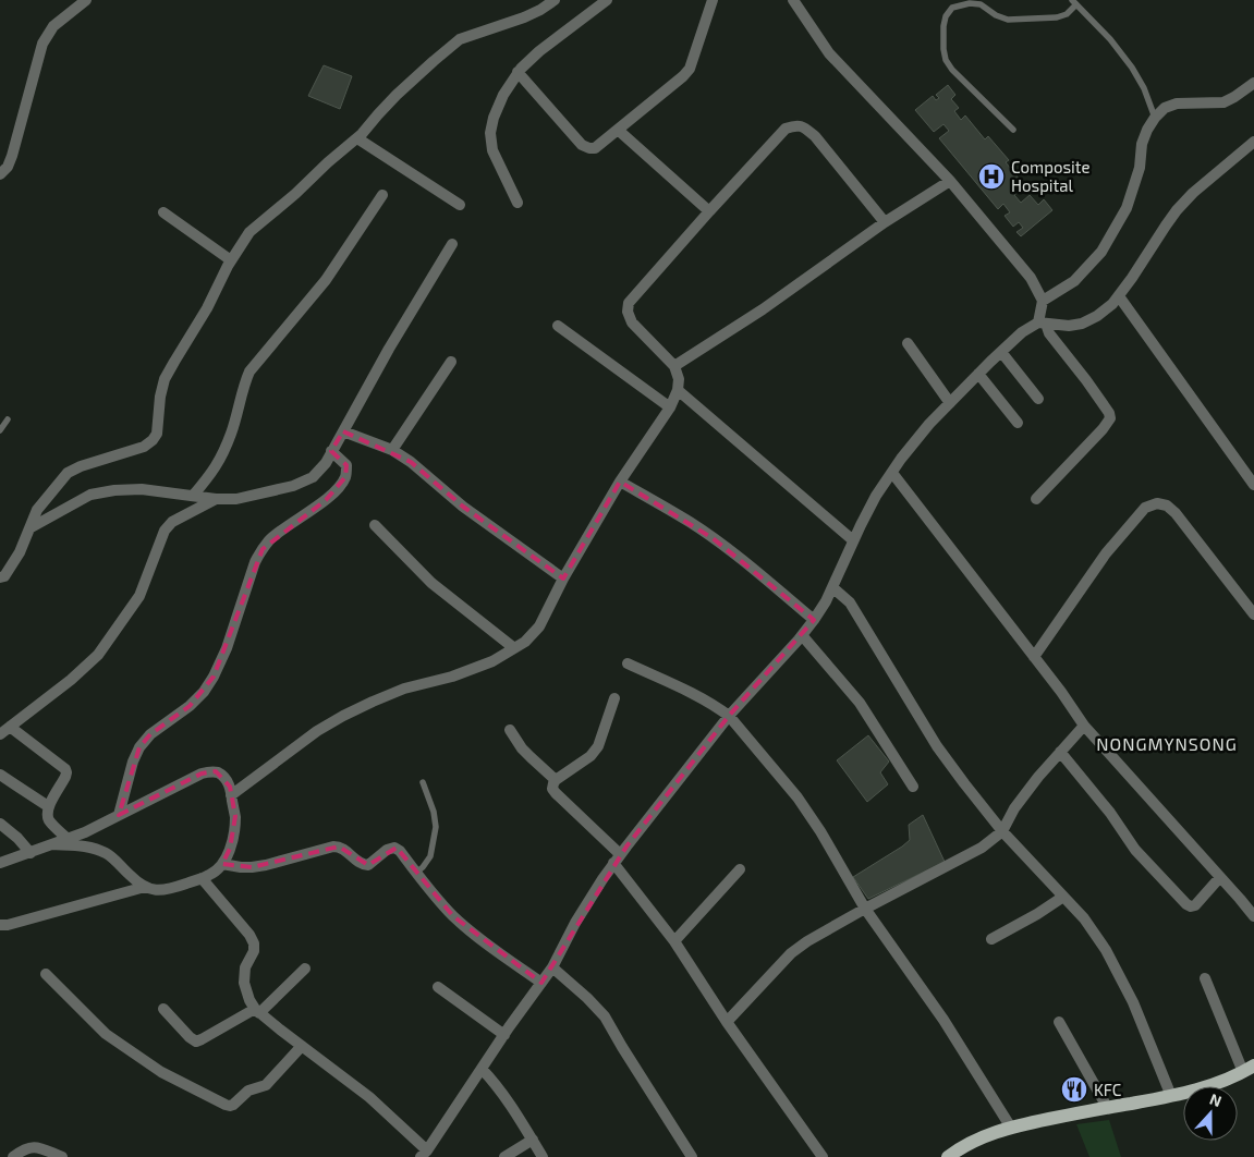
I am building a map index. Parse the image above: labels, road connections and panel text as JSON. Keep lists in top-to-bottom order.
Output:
{
  "districts": ["NONGMYNSONG"],
  "places": {
    "hospital": ["Composite Hospital"],
    "restaurant": ["KFC"]
  },
  "north": "top"
}
